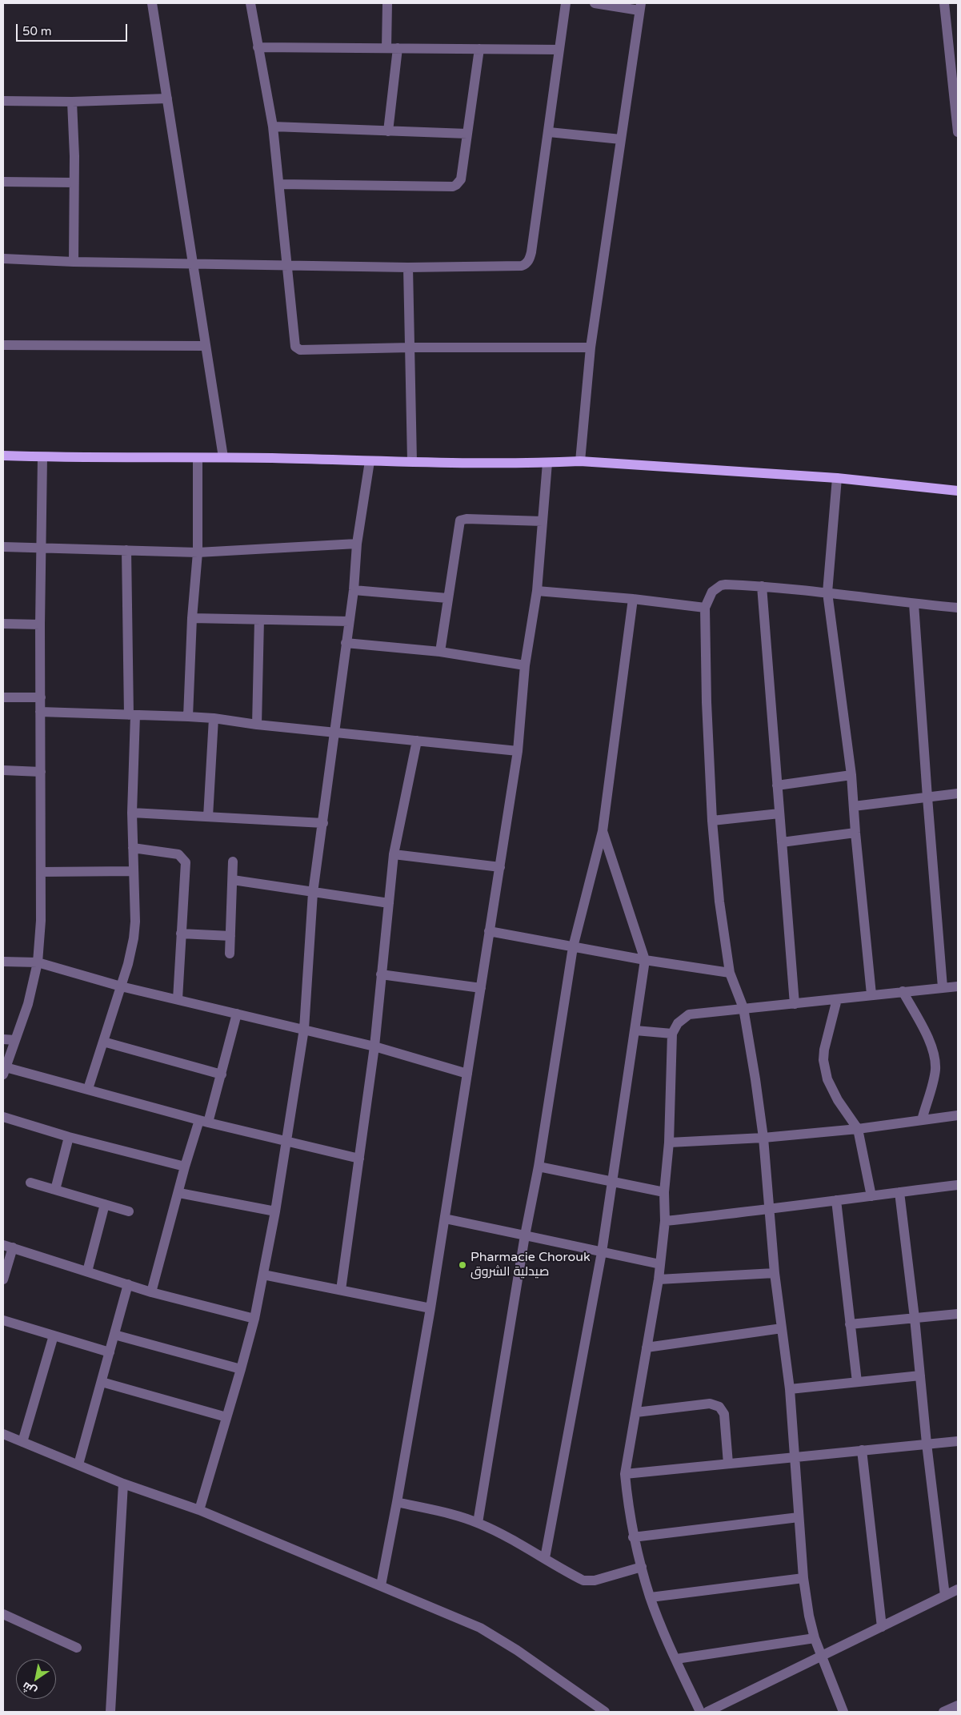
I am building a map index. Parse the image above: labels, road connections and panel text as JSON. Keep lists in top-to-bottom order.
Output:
{
  "places": ["Pharmacie Chorouk صيدلية الشروق"],
  "scale_bar": "50 m",
  "north": "bottom left"
}
